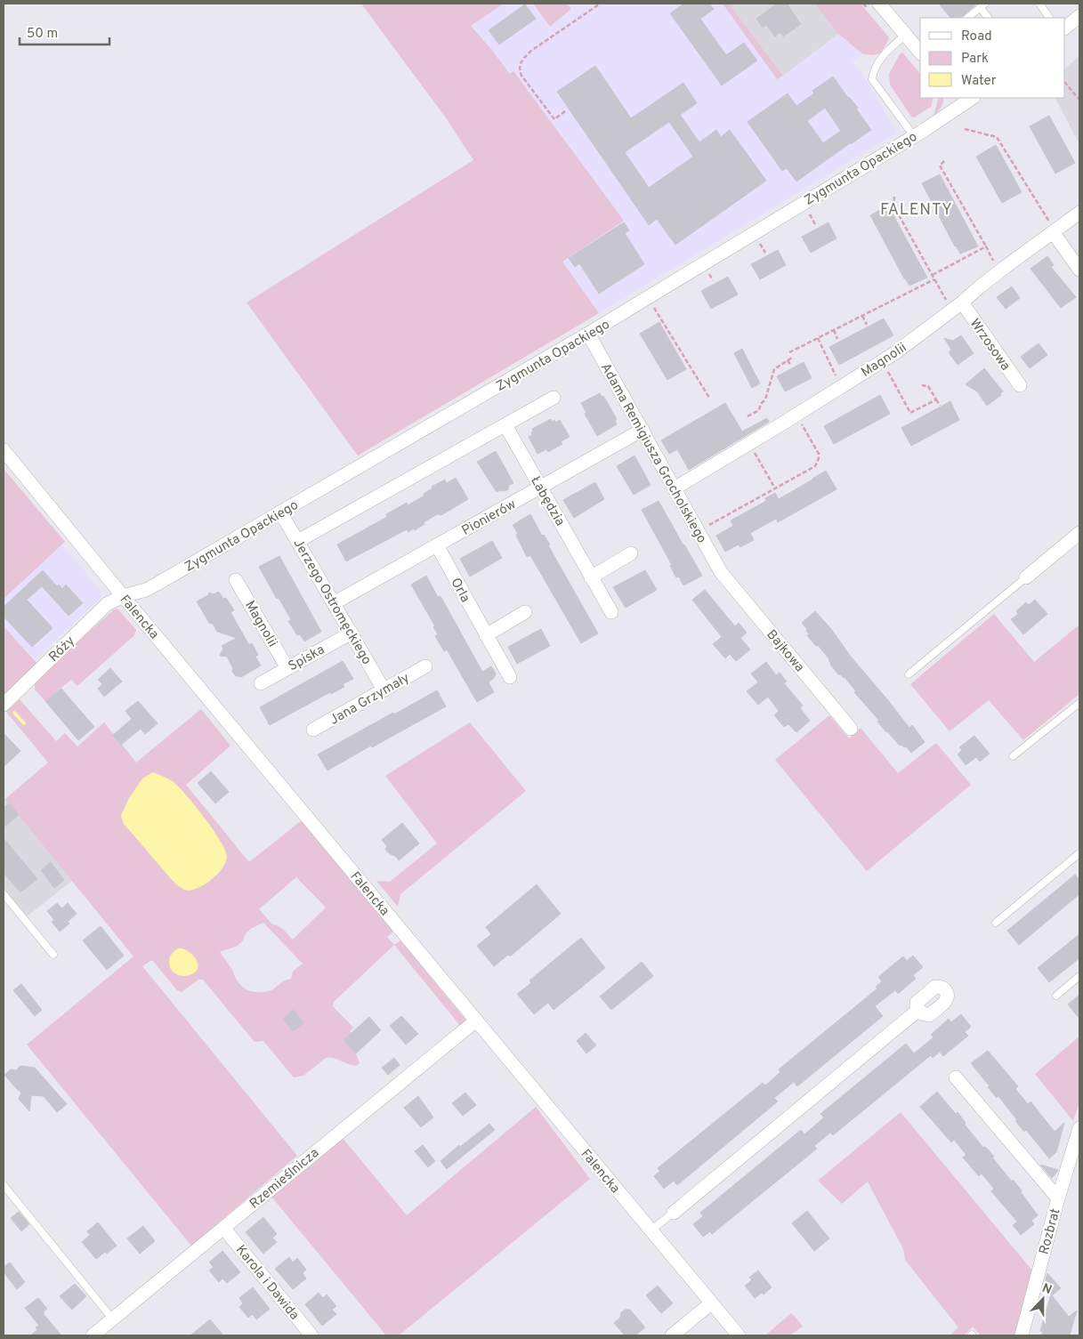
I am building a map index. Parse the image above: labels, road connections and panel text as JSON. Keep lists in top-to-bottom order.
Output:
{
  "streets": {
    "street": [
      "Zygmunta Opackiego",
      "Wrzosowa",
      "Magnolii",
      "Adama Remigiusza Grocholskiego",
      "Łabędzia",
      "Pionierów",
      "Orla",
      "Jerzego Ostromęckiego",
      "Falencka",
      "Róży",
      "Bajkowa",
      "Spiska",
      "Jana Grzymały",
      "Rzemieślnicza",
      "Rozbrat",
      "Karola i Dawida"
    ]
  },
  "crossings": [
    ["Zygmunta Opackiego", "Adama Remigiusza Grocholskiego"],
    ["Zygmunta Opackiego", "Jerzego Ostromęckiego"],
    ["Zygmunta Opackiego", "Falencka"],
    ["Zygmunta Opackiego", "Róży"],
    ["Wrzosowa", "Magnolii"],
    ["Magnolii", "Adama Remigiusza Grocholskiego"],
    ["Magnolii", "Spiska"],
    ["Adama Remigiusza Grocholskiego", "Pionierów"],
    ["Adama Remigiusza Grocholskiego", "Bajkowa"],
    ["Łabędzia", "Pionierów"],
    ["Pionierów", "Orla"],
    ["Pionierów", "Jerzego Ostromęckiego"],
    ["Jerzego Ostromęckiego", "Spiska"],
    ["Jerzego Ostromęckiego", "Jana Grzymały"],
    ["Falencka", "Róży"],
    ["Falencka", "Rzemieślnicza"],
    ["Rzemieślnicza", "Karola i Dawida"]
  ],
  "districts": ["FALENTY"],
  "legend": ["Road", "Park", "Water"],
  "scale_bar": "50 m",
  "north": "top"
}
